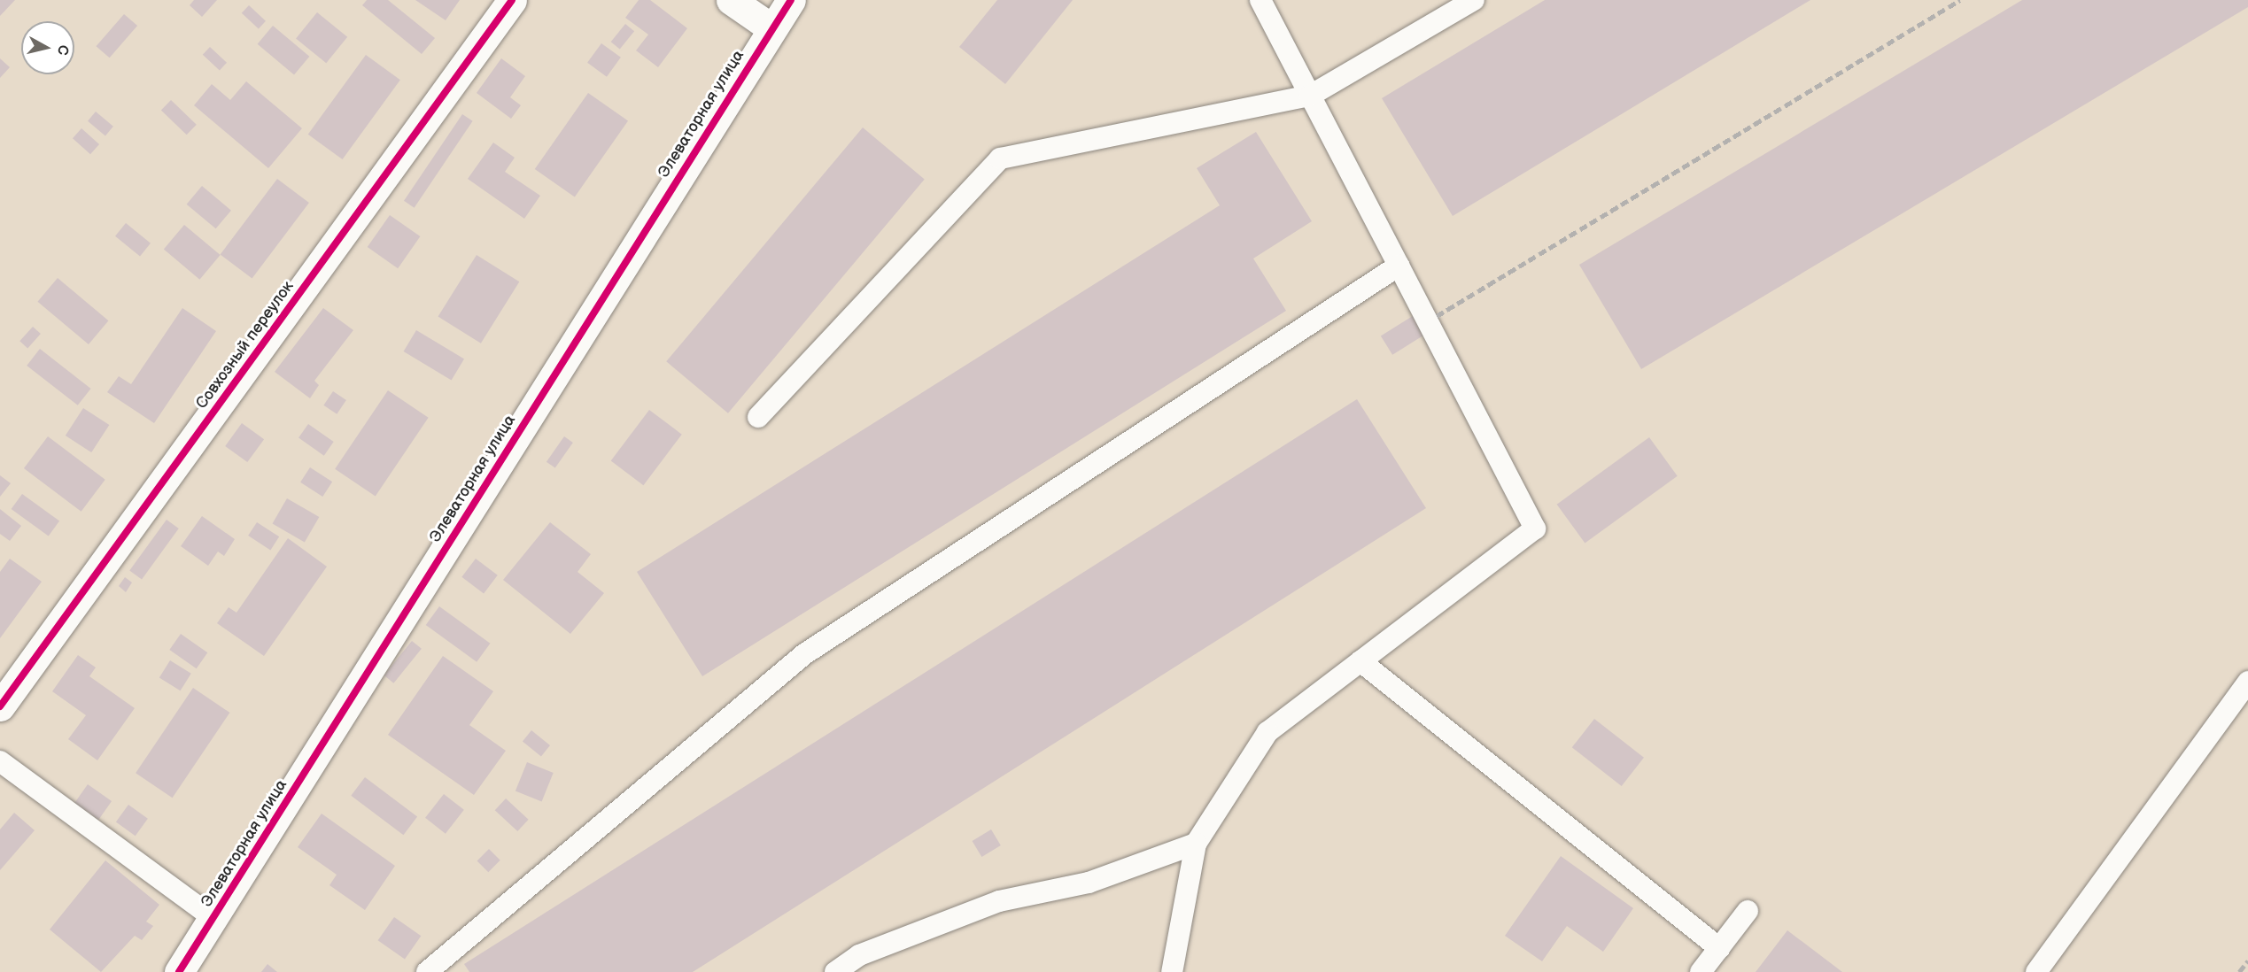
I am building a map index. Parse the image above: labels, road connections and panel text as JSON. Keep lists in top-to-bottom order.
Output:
{
  "streets": {
    "street": ["Элеваторная улица", "Совхозный переулок"]
  },
  "north": "right"
}
